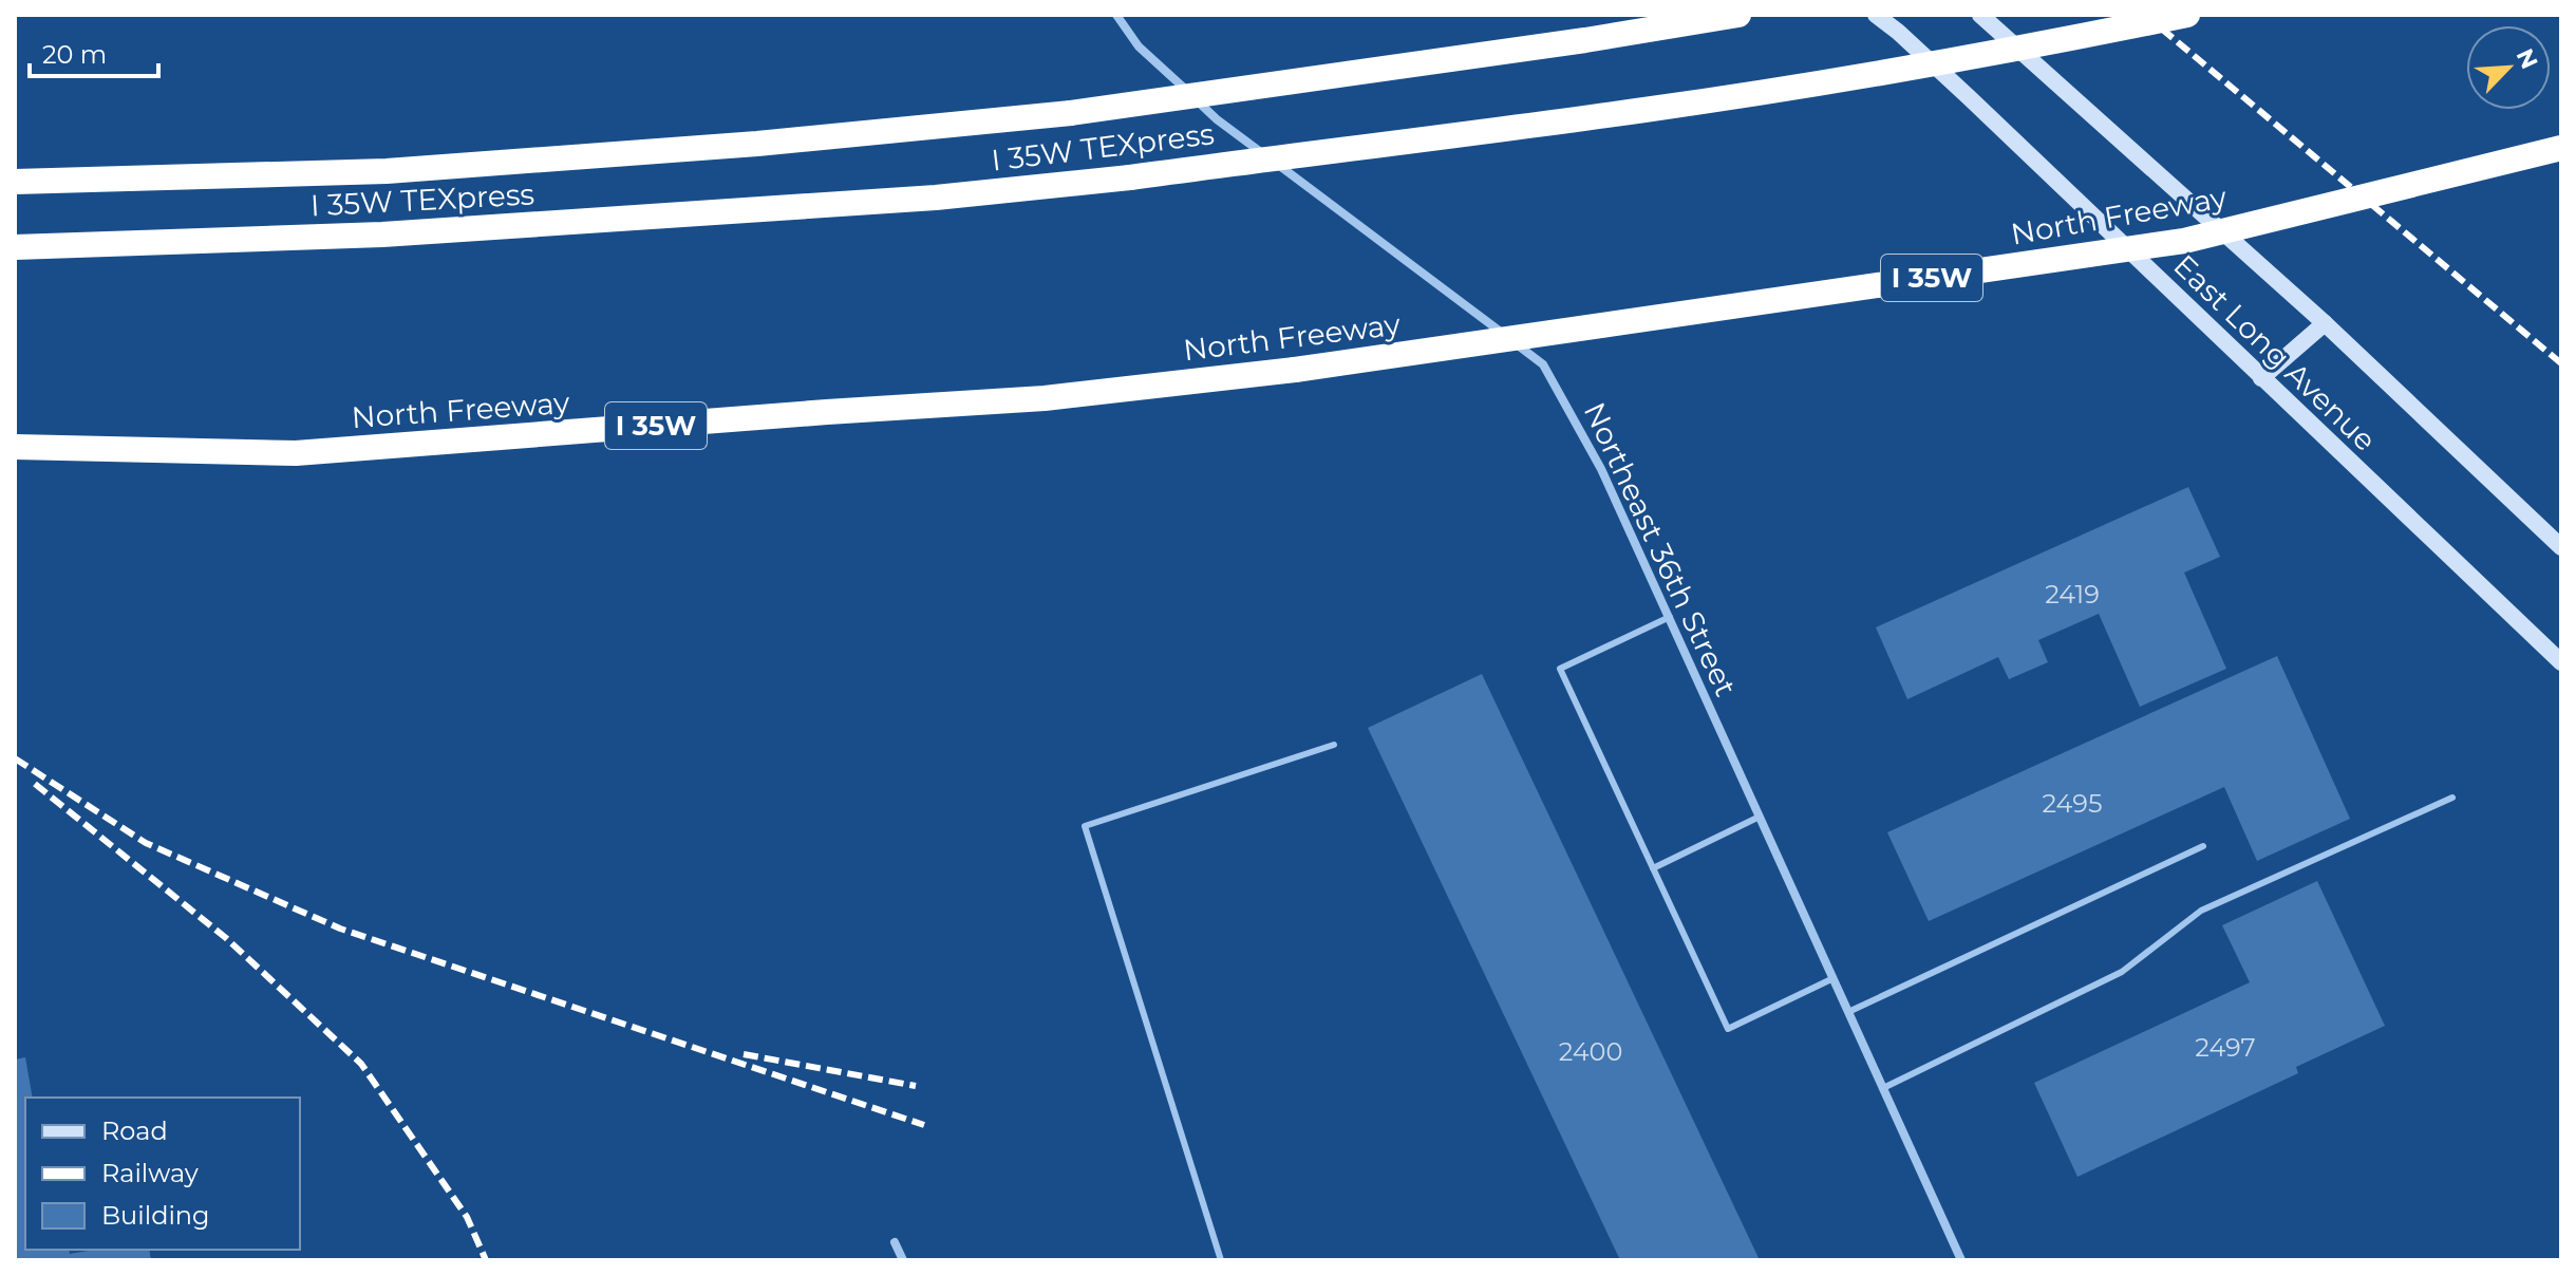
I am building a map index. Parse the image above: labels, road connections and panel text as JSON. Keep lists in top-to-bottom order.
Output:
{
  "streets": {
    "highway": ["I 35W TEXpress", "North Freeway", "I 35W"],
    "main road": ["East Long Avenue"],
    "street": ["Northeast 36th Street"]
  },
  "house_numbers": [
    "2419",
    "2495",
    "2497",
    "2400"
  ],
  "legend": ["Road", "Railway", "Building"],
  "scale_bar": "20 m",
  "north": "top right"
}
